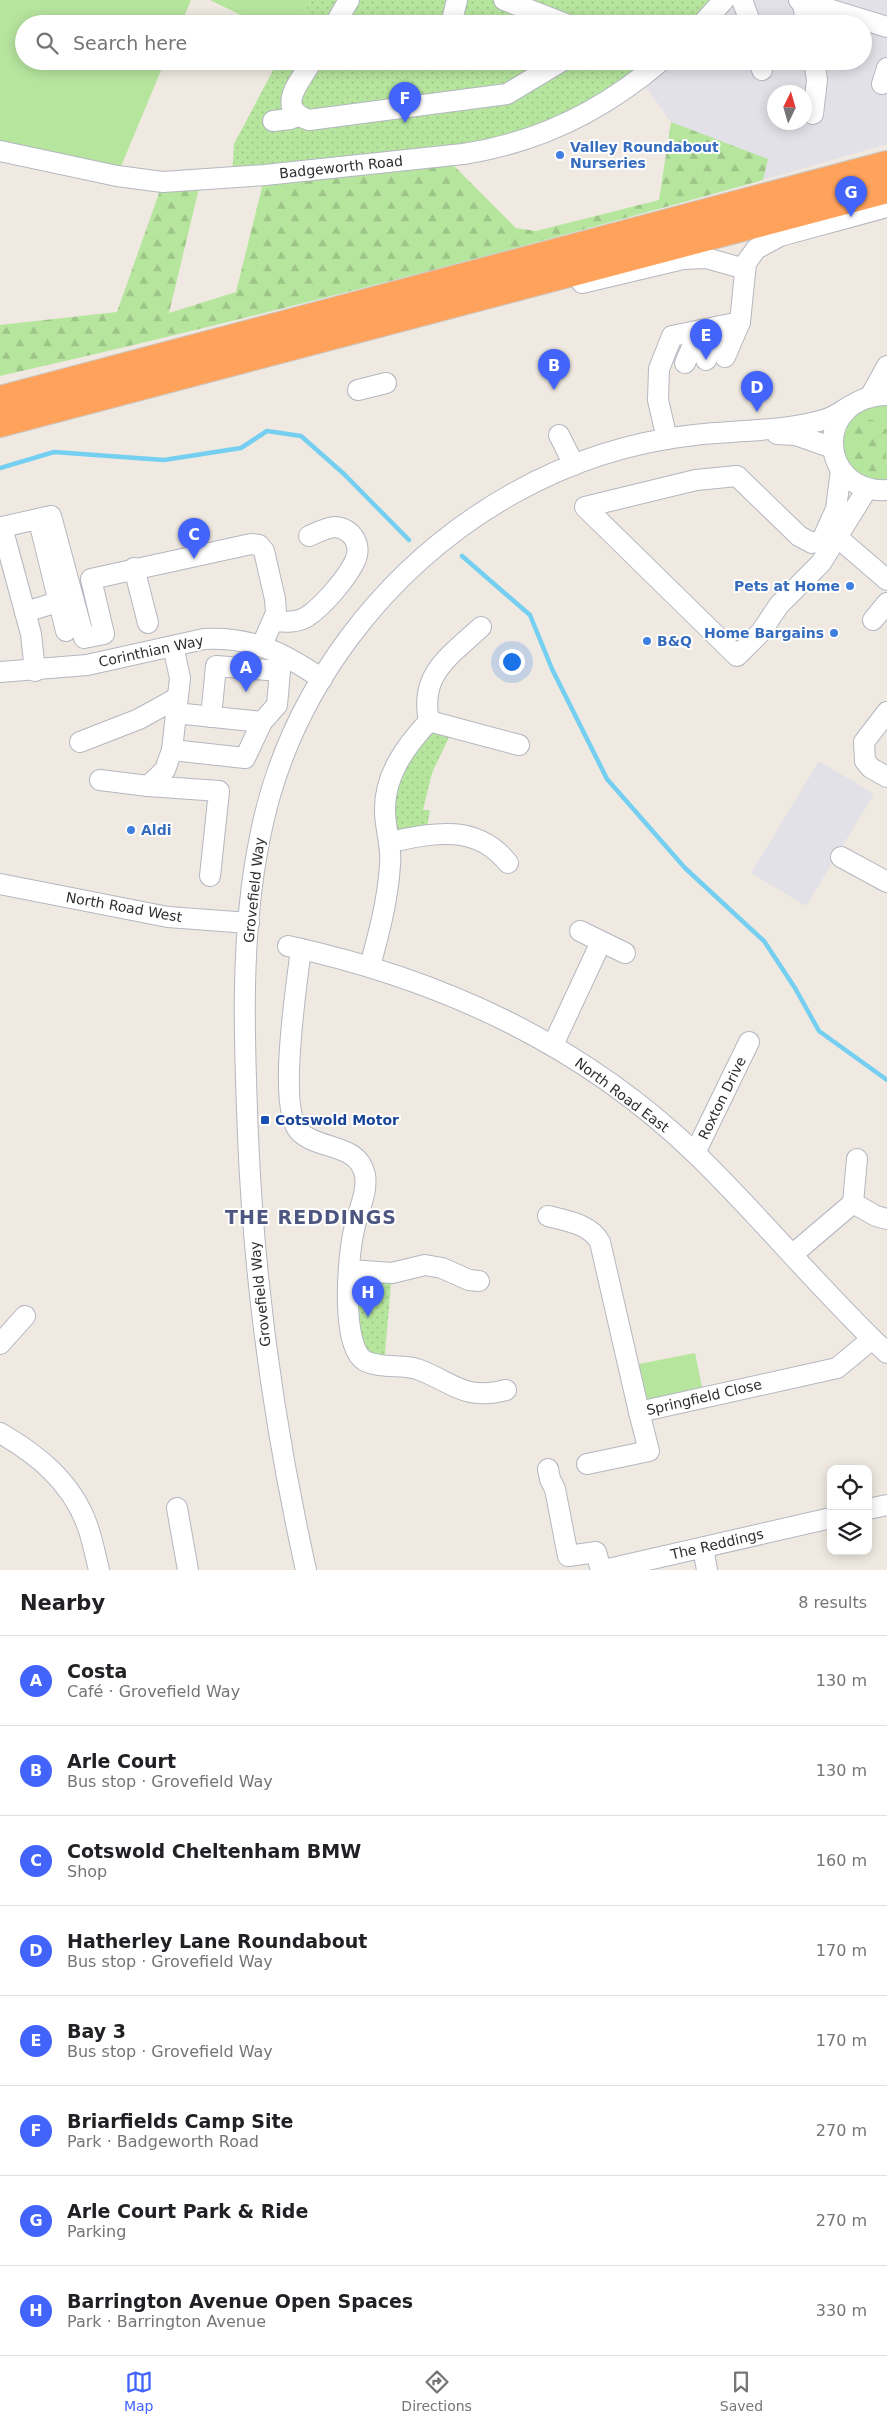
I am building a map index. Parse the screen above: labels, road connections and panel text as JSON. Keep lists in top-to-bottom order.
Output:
{
  "streets": {
    "street": [
      "Badgeworth Road",
      "Corinthian Way",
      "Grovefield Way",
      "North Road West",
      "North Road East",
      "Roxton Drive",
      "Springfield Close",
      "The Reddings"
    ]
  },
  "crossings": [
    ["Corinthian Way", "Grovefield Way"],
    ["Grovefield Way", "North Road West"],
    ["North Road East", "Roxton Drive"],
    ["North Road East", "Springfield Close"]
  ],
  "districts": ["THE REDDINGS"],
  "places": {
    "other": [
      "Valley Roundabout Nurseries",
      "Pets at Home",
      "Home Bargains",
      "B&Q",
      "Aldi"
    ],
    "transit": ["Cotswold Motor"]
  },
  "north": "top",
  "page": {
    "search": "Search here",
    "pins": [
      "F",
      "G",
      "E",
      "B",
      "D",
      "C",
      "A",
      "H"
    ],
    "heading": ["Nearby", "8 results"],
    "list": [
      {
        "mark": "A",
        "name": "Costa",
        "note": "Café · Grovefield Way",
        "value": "130 m"
      },
      {
        "mark": "B",
        "name": "Arle Court",
        "note": "Bus stop · Grovefield Way",
        "value": "130 m"
      },
      {
        "mark": "C",
        "name": "Cotswold Cheltenham BMW",
        "note": "Shop",
        "value": "160 m"
      },
      {
        "mark": "D",
        "name": "Hatherley Lane Roundabout",
        "note": "Bus stop · Grovefield Way",
        "value": "170 m"
      },
      {
        "mark": "E",
        "name": "Bay 3",
        "note": "Bus stop · Grovefield Way",
        "value": "170 m"
      },
      {
        "mark": "F",
        "name": "Briarfields Camp Site",
        "note": "Park · Badgeworth Road",
        "value": "270 m"
      },
      {
        "mark": "G",
        "name": "Arle Court Park & Ride",
        "note": "Parking",
        "value": "270 m"
      },
      {
        "mark": "H",
        "name": "Barrington Avenue Open Spaces",
        "note": "Park · Barrington Avenue",
        "value": "330 m"
      }
    ],
    "nav": ["Map", "Directions", "Saved"]
  }
}
